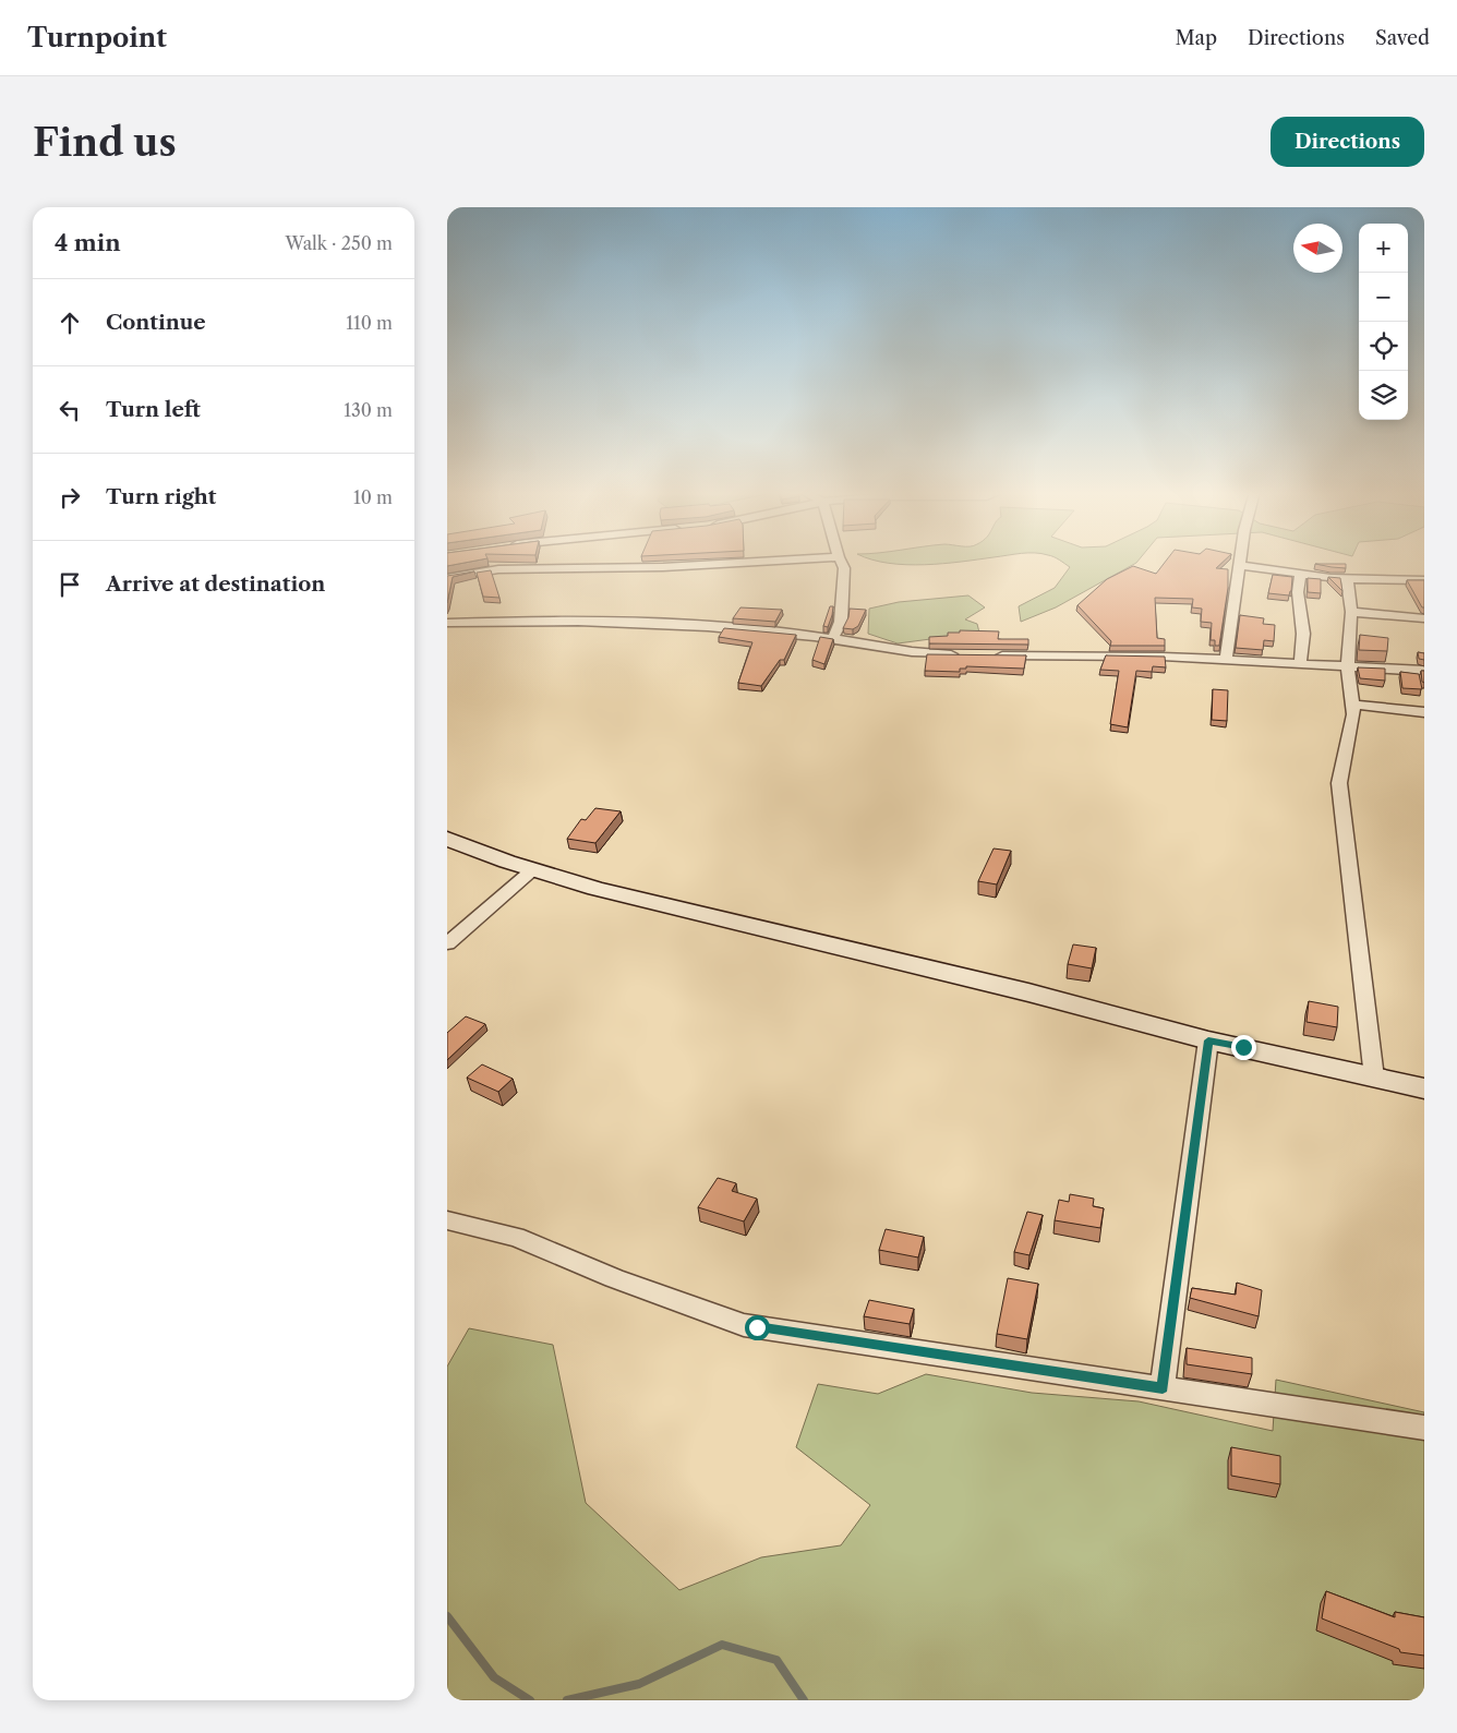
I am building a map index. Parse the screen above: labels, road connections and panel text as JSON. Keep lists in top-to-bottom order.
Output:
{
  "north": "left",
  "page": {
    "header": "Turnpoint",
    "nav": ["Map", "Directions", "Saved"],
    "buttons": "Directions",
    "title": "Find us",
    "heading": ["4 min", "Walk · 250 m"],
    "map_buttons": ["+", "−"],
    "list": [
      ["Continue", "110 m"],
      ["Turn left", "130 m"],
      ["Turn right", "10 m"],
      "Arrive at destination"
    ]
  }
}
